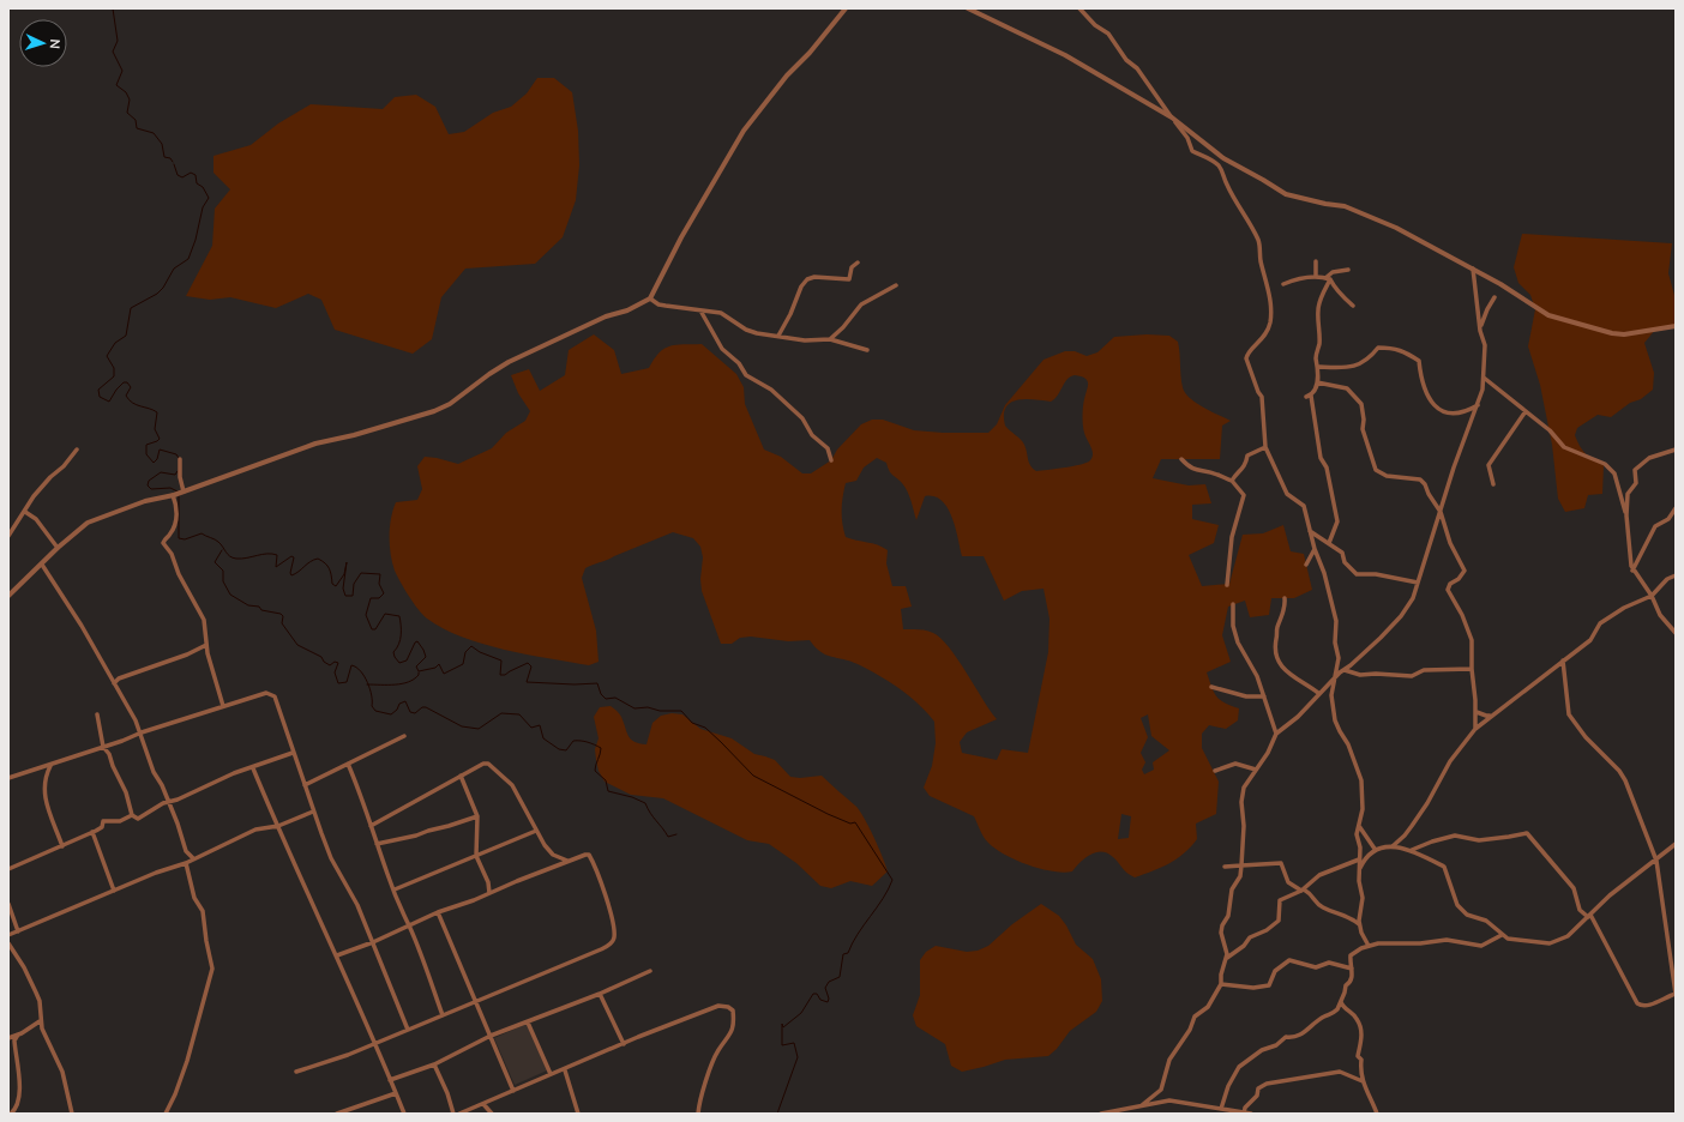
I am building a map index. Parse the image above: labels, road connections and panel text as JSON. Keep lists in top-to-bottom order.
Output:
{
  "north": "right"
}
